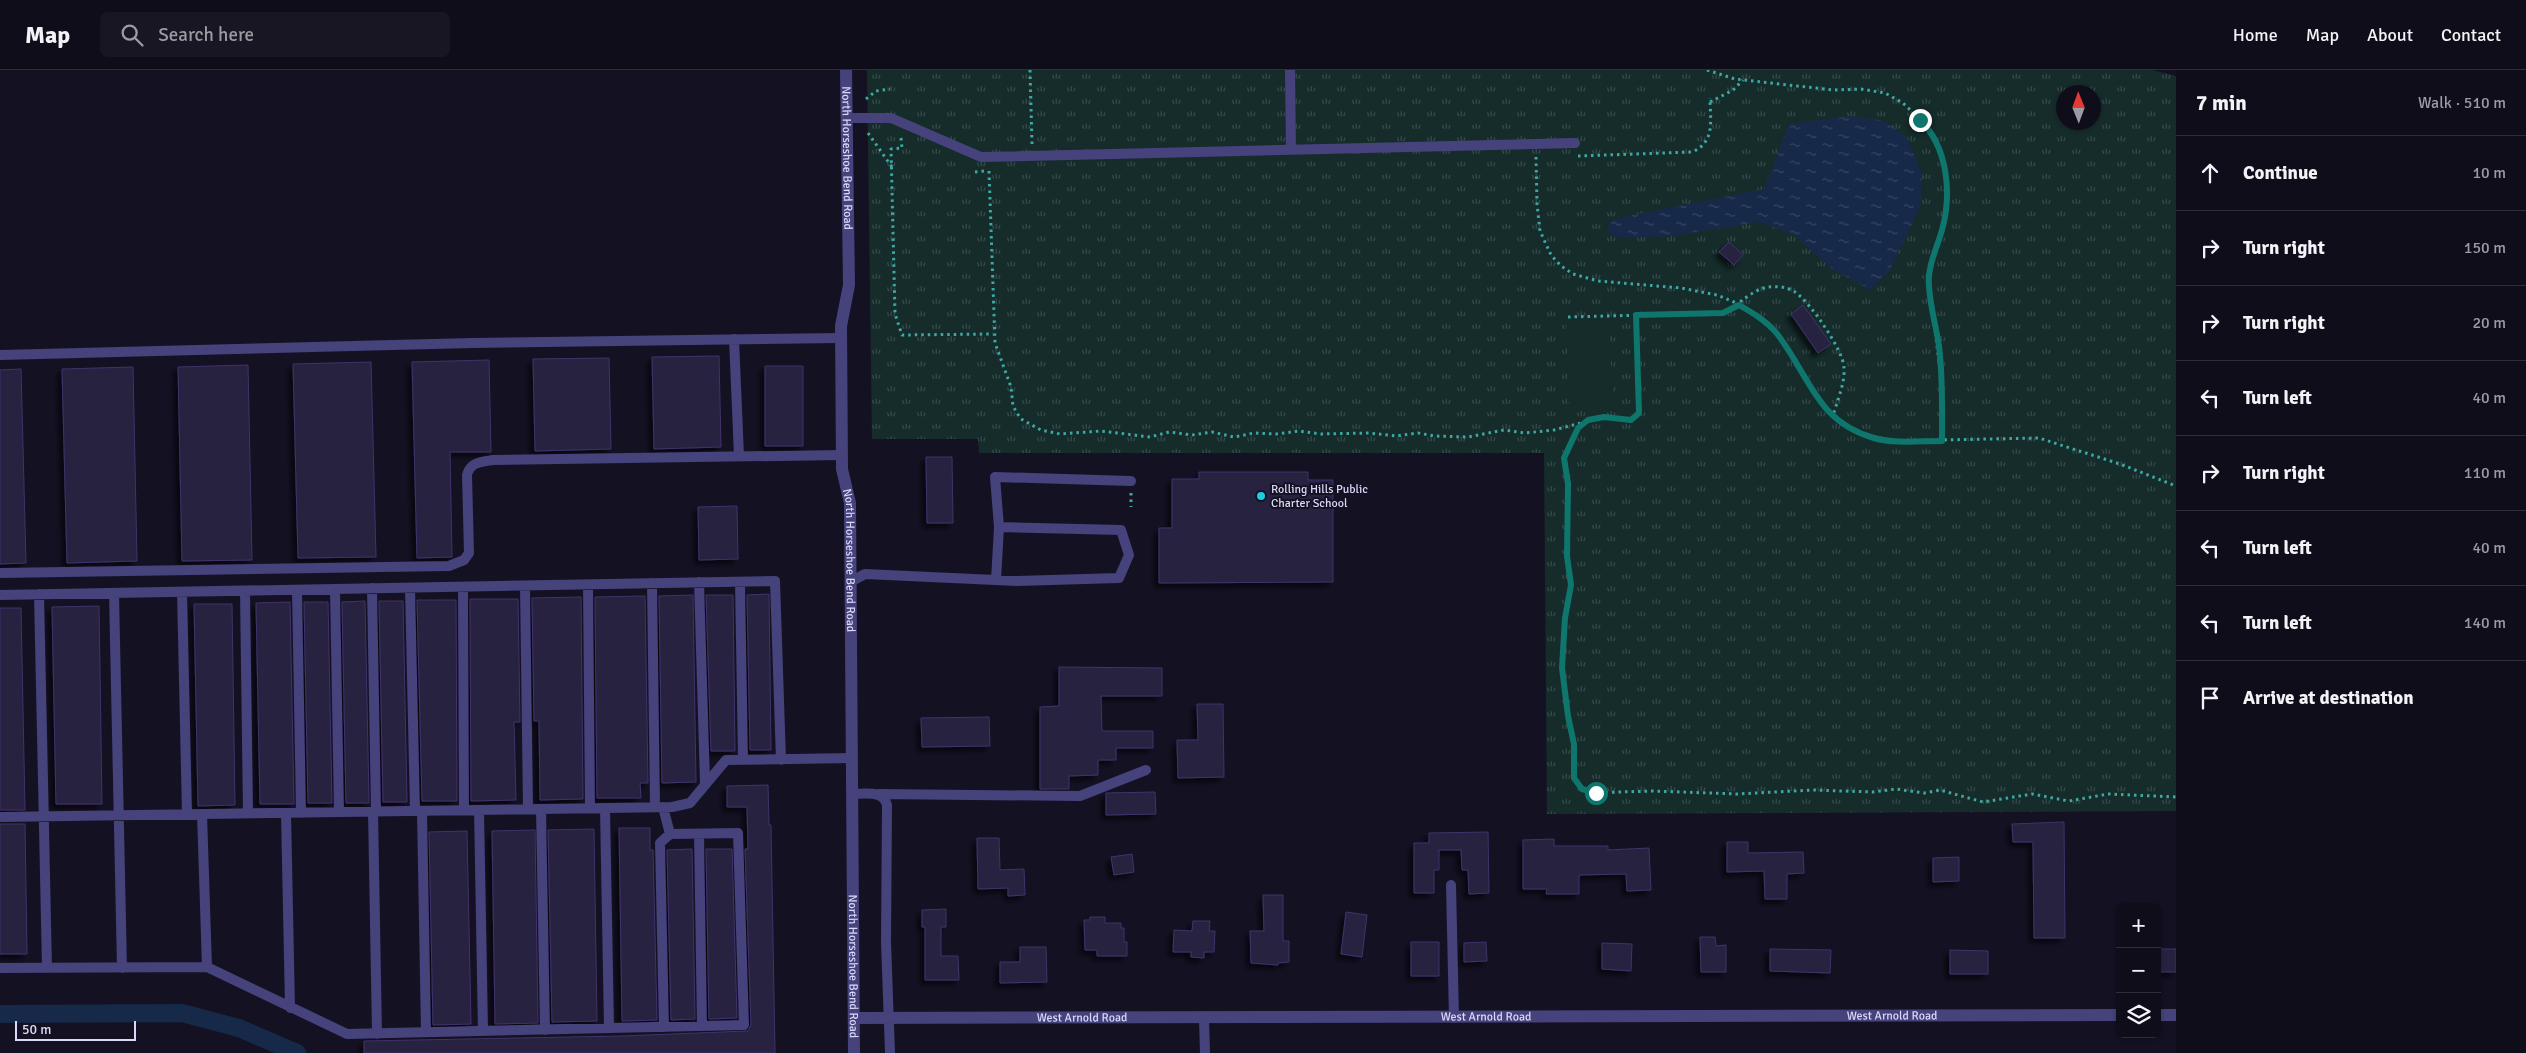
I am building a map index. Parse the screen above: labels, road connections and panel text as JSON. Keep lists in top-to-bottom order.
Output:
{
  "streets": {
    "street": ["North Horseshoe Bend Road", "West Arnold Road"]
  },
  "crossings": [
    ["North Horseshoe Bend Road", "West Arnold Road"]
  ],
  "places": ["Rolling Hills Public Charter School"],
  "scale_bar": "50 m",
  "north": "top",
  "page": {
    "header": "Map",
    "search": "Search here",
    "nav": [
      "Home",
      "Map",
      "About",
      "Contact"
    ],
    "heading": ["7 min", "Walk · 510 m"],
    "list": [
      ["Continue", "10 m"],
      ["Turn right", "150 m"],
      ["Turn right", "20 m"],
      ["Turn left", "40 m"],
      ["Turn right", "110 m"],
      ["Turn left", "40 m"],
      ["Turn left", "140 m"],
      "Arrive at destination"
    ],
    "map_buttons": ["+", "−"],
    "scale": "50 m"
  }
}
